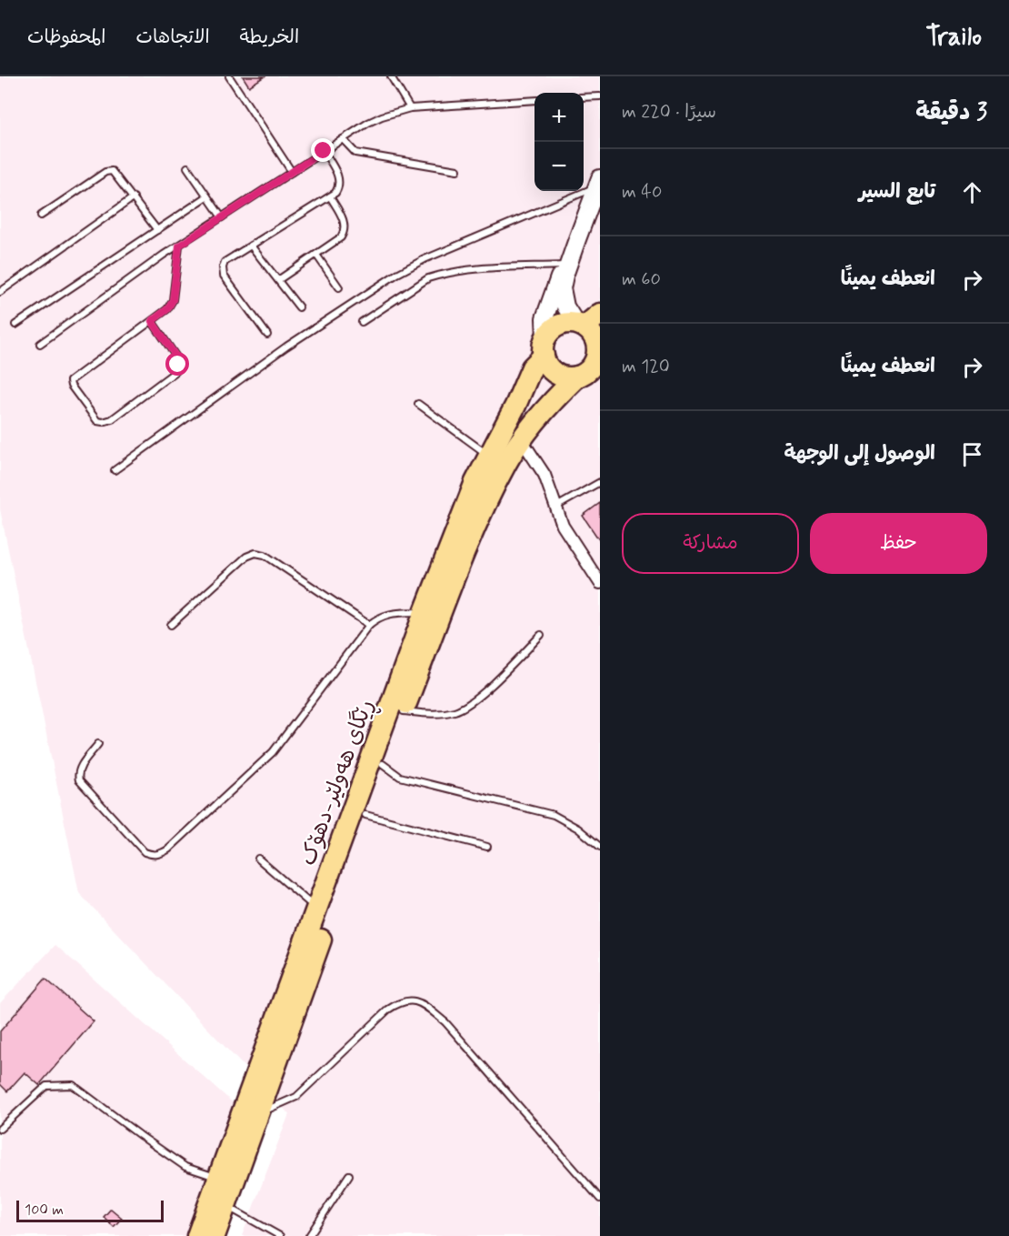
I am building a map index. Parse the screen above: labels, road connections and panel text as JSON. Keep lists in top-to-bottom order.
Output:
{
  "streets": {
    "highway": ["ڕێگای هەولێر-دهۆک"]
  },
  "scale_bar": "100 m",
  "page": {
    "header": "Trailo",
    "nav": ["الخريطة", "الاتجاهات", "المحفوظات"],
    "heading": ["3 دقيقة", "سيرًا · 220 m"],
    "map_buttons": ["+", "−"],
    "list": [
      ["تابع السير", "40 m"],
      ["انعطف يمينًا", "60 m"],
      ["انعطف يمينًا", "120 m"],
      "الوصول إلى الوجهة"
    ],
    "buttons": ["حفظ", "مشاركة"],
    "scale": "100 m"
  }
}
